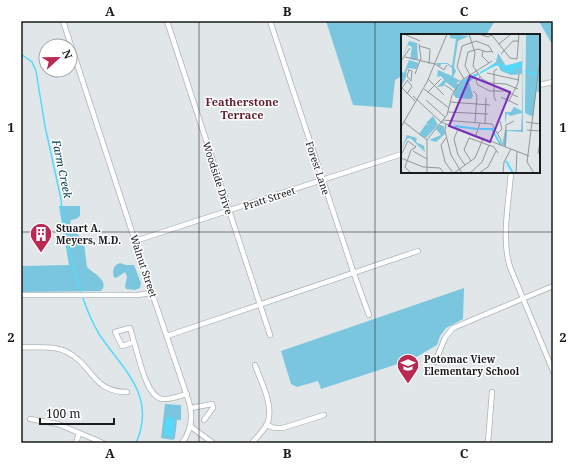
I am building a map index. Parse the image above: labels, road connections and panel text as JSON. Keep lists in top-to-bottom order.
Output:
{
  "streets": {
    "street": [
      "Forest Lane",
      "Woodside Drive",
      "Pratt Street",
      "Walnut Street"
    ]
  },
  "crossings": [
    ["Forest Lane", "Pratt Street"],
    ["Woodside Drive", "Pratt Street"],
    ["Pratt Street", "Walnut Street"]
  ],
  "districts": ["Featherstone Terrace"],
  "water": ["Farm Creek"],
  "places": {
    "building": ["Stuart A. Meyers, M.D."],
    "school or university": ["Potomac View Elementary School"]
  },
  "scale_bar": "100 m",
  "north": "right",
  "grid": {
    "columns": ["A", "B", "C"],
    "rows": ["1", "2"]
  }
}
